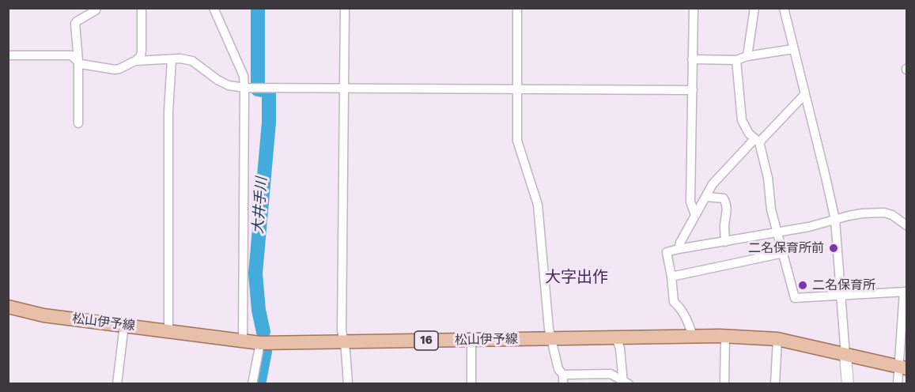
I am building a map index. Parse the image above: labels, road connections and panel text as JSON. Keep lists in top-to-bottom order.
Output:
{
  "streets": {
    "main road": ["松山伊予線", "16"]
  },
  "districts": ["大字出作"],
  "water": ["大井手川"],
  "places": ["二名保育所前", "二名保育所"]
}
